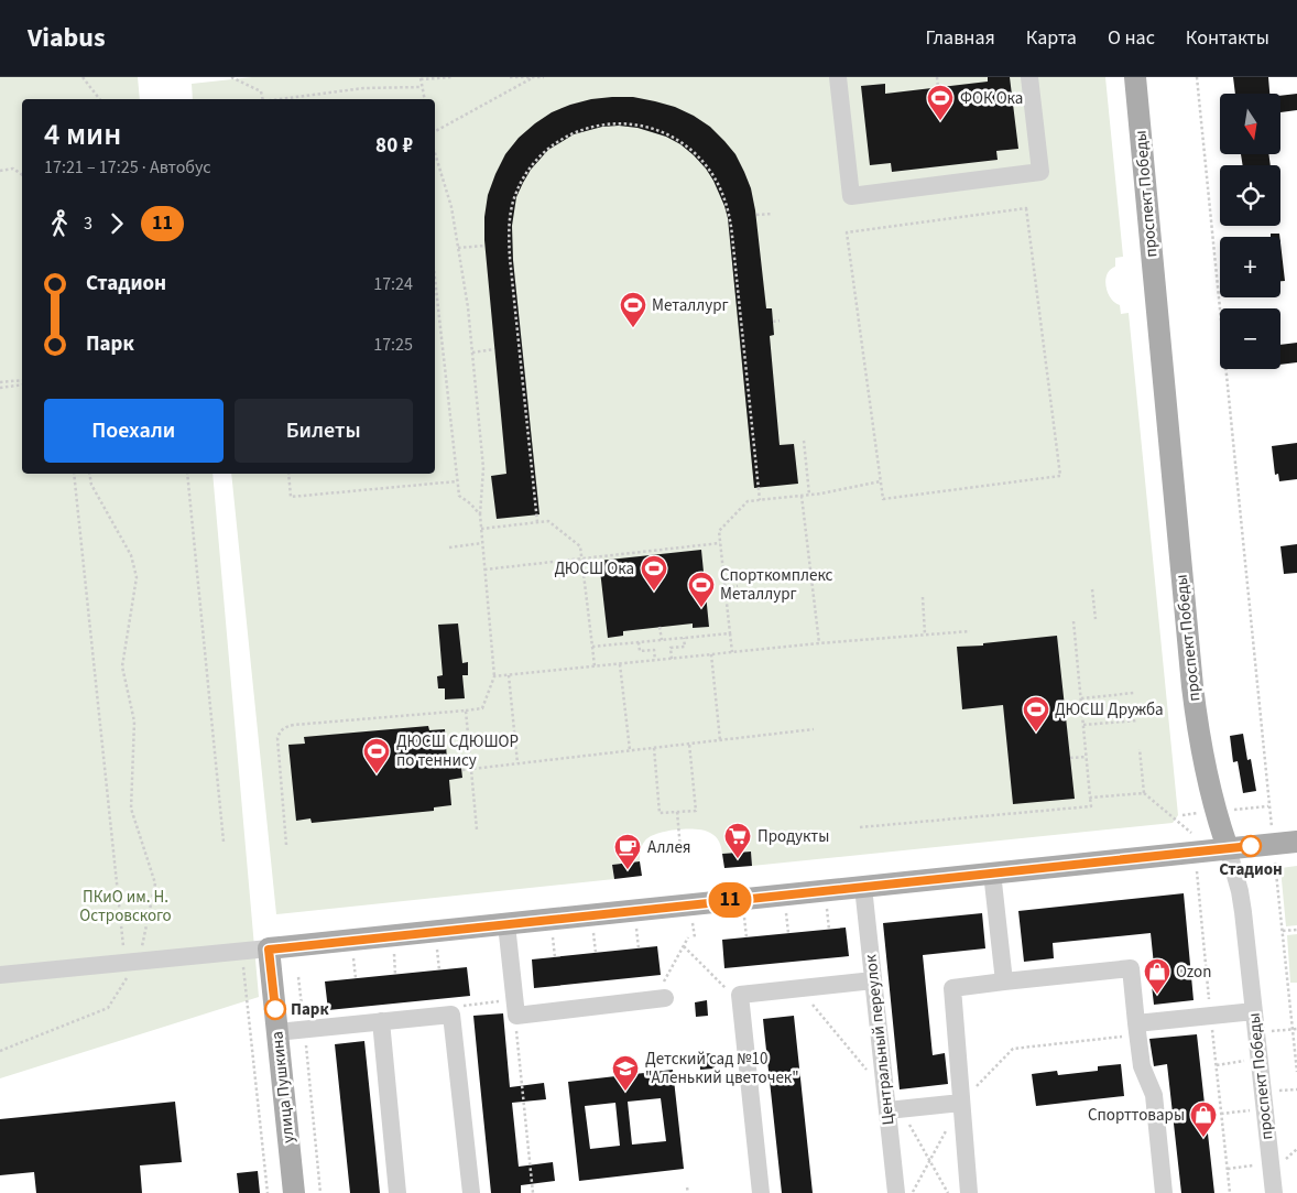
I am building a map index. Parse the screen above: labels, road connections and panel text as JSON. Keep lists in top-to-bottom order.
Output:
{
  "streets": {
    "main road": ["проспект Победы", "улица Пушкина"],
    "street": ["Центральный переулок"]
  },
  "parks": ["ПКиО им. Н. Островского"],
  "places": {
    "sports": [
      "ФОК Ока",
      "Металлург",
      "ДЮСШ Ока",
      "Спорткомплекс Металлург",
      "ДЮСШ Дружба",
      "ДЮСШ СДЮШОР по теннису"
    ],
    "other": ["Стадион", "Парк"],
    "supermarket": ["Продукты"],
    "cafe": ["Аллея"],
    "shop": ["Ozon", "Спорттовары"],
    "school or university": ["Детский сад №10 \"Аленький цветочек\""]
  },
  "lines": ["bus line 11"],
  "north": "bottom",
  "page": {
    "header": "Viabus",
    "nav": [
      "Главная",
      "Карта",
      "О нас",
      "Контакты"
    ],
    "on_map": "11",
    "map_buttons": ["+", "−"],
    "heading": ["4 мин", "17:21 – 17:25 · Автобус", "80 ₽"],
    "legs": ["3", "11"],
    "list": [
      {
        "name": "Стадион",
        "value": "17:24"
      },
      {
        "name": "Парк",
        "value": "17:25"
      }
    ],
    "buttons": ["Поехали", "Билеты"]
  }
}
